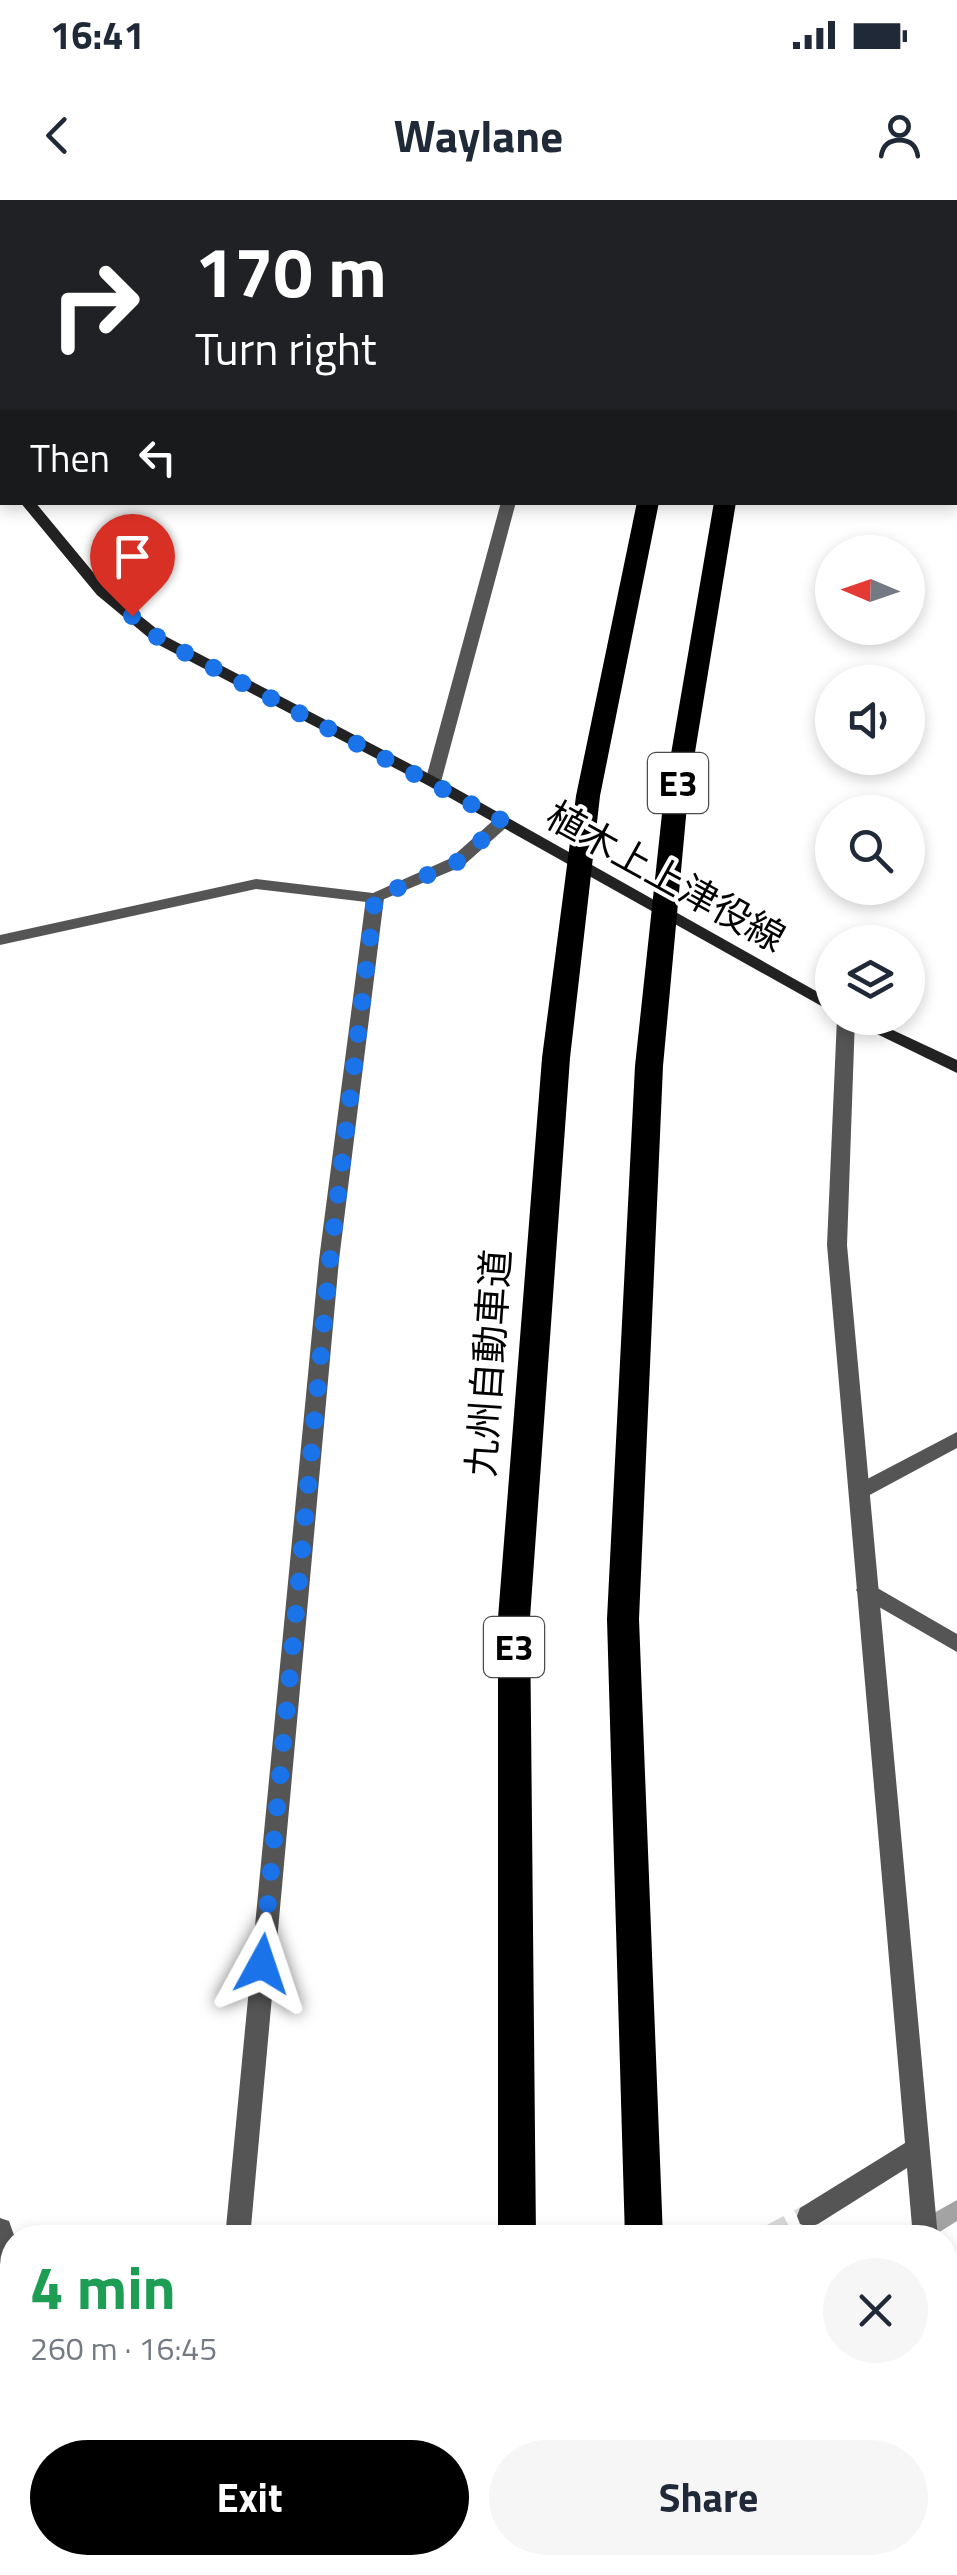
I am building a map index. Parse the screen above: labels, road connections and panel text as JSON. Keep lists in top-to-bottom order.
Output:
{
  "streets": {
    "highway": ["E3", "九州自動車道"],
    "main road": ["植木上上津役線"]
  },
  "north": "left",
  "page": {
    "status": "16:41",
    "header": "Waylane",
    "turn": ["170 m", "Turn right"],
    "then": "Then",
    "heading": ["4 min", "260 m · 16:45"],
    "buttons": ["Exit", "Share"]
  }
}
